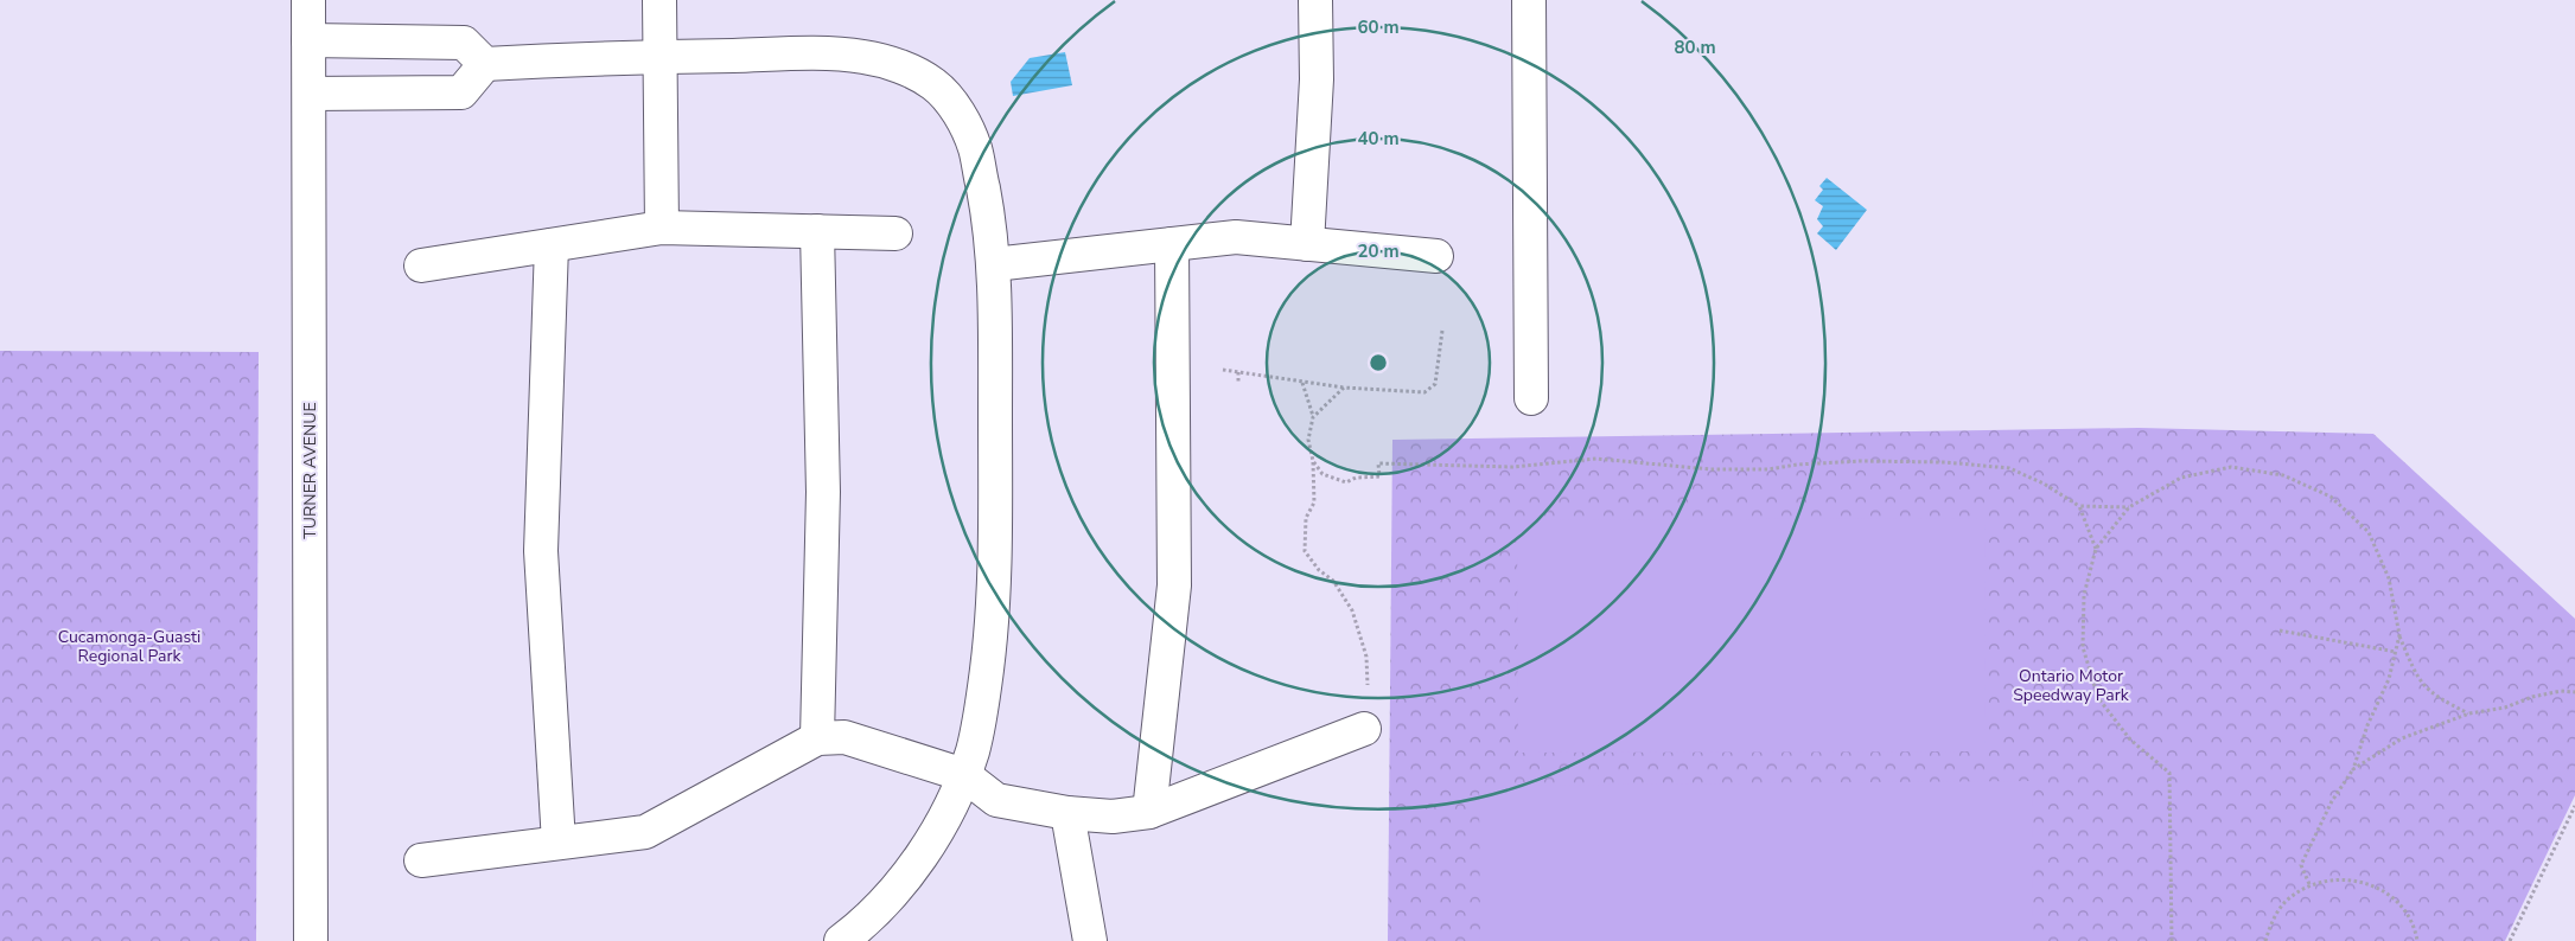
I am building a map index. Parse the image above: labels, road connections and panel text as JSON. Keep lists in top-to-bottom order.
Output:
{
  "streets": {
    "street": ["TURNER AVENUE"]
  },
  "parks": ["Cucamonga-Guasti Regional Park", "Ontario Motor Speedway Park"],
  "rings": [
    "60 m",
    "80 m",
    "40 m",
    "20 m"
  ]
}
